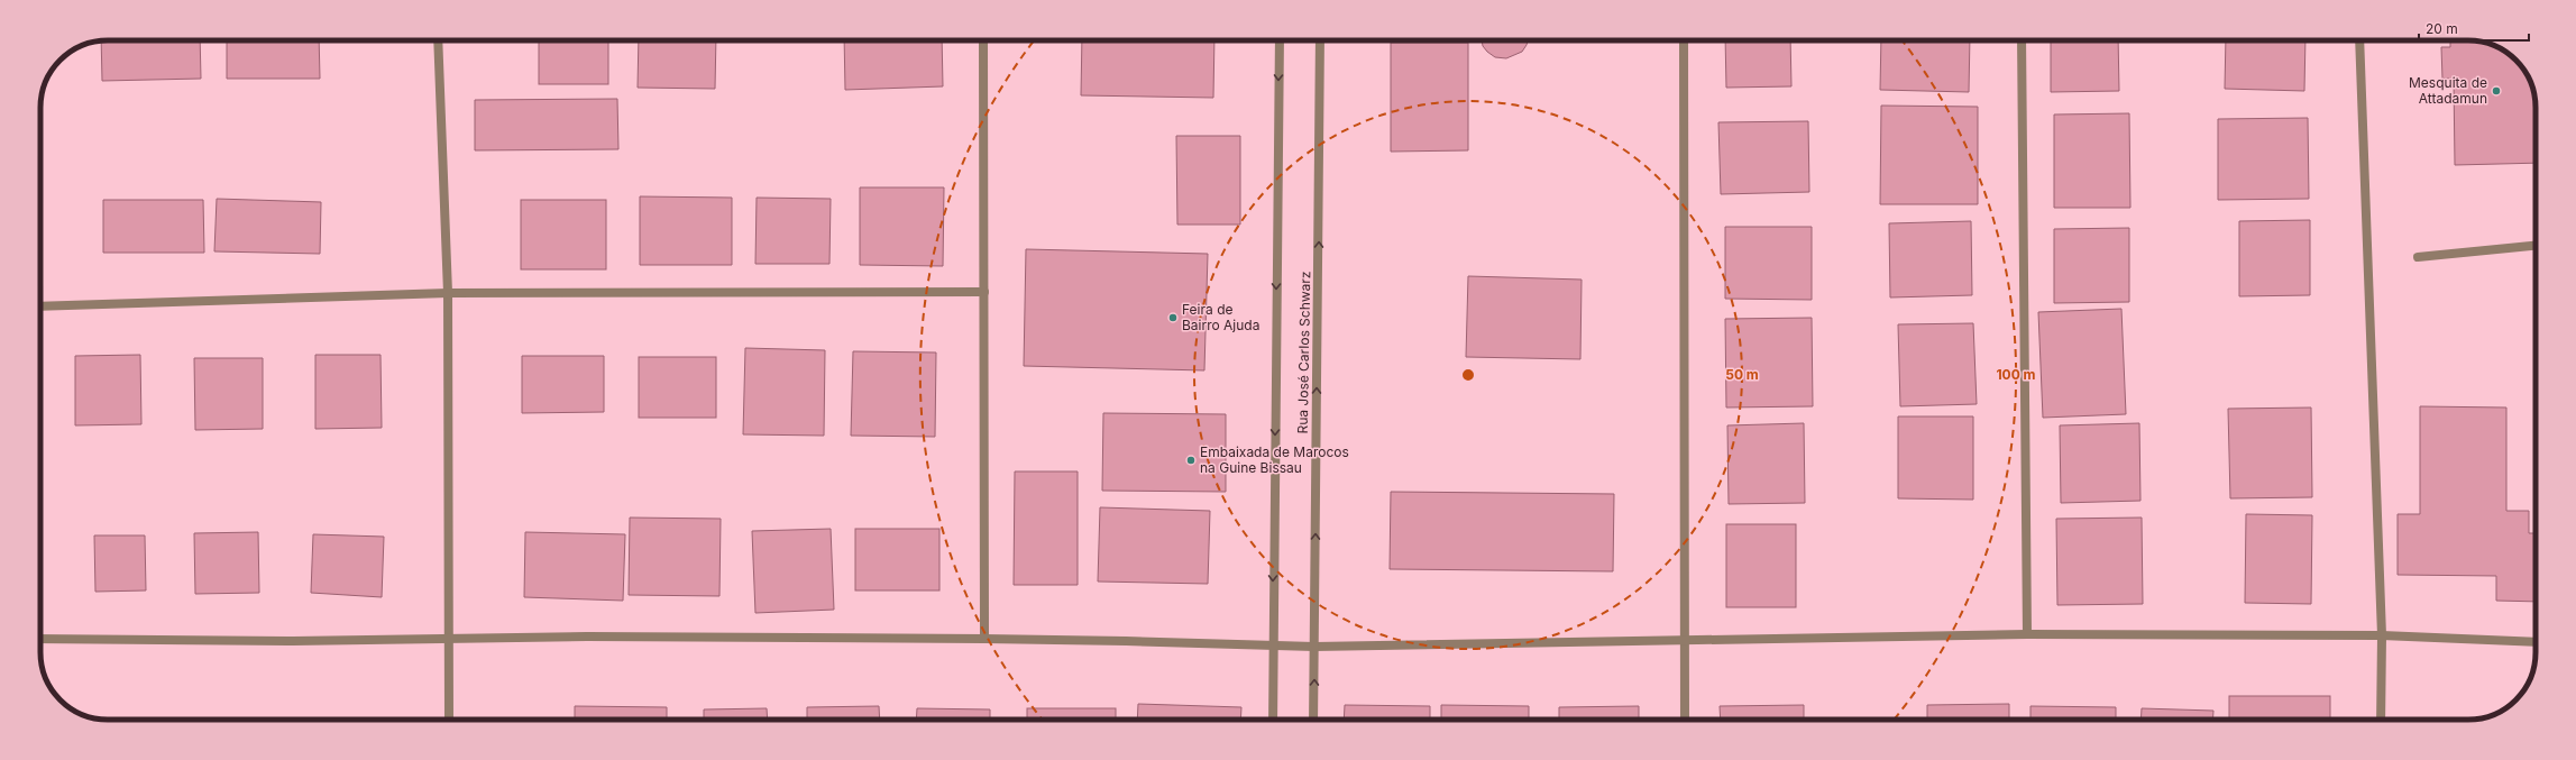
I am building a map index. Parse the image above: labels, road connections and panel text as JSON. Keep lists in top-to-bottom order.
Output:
{
  "streets": {
    "street": ["Rua José Carlos Schwarz"]
  },
  "places": ["Mesquita de Attadamun", "Feira de Bairro Ajuda", "Embaixada de Marocos na Guine Bissau"],
  "scale_bar": "20 m",
  "rings": ["50 m", "100 m"]
}
